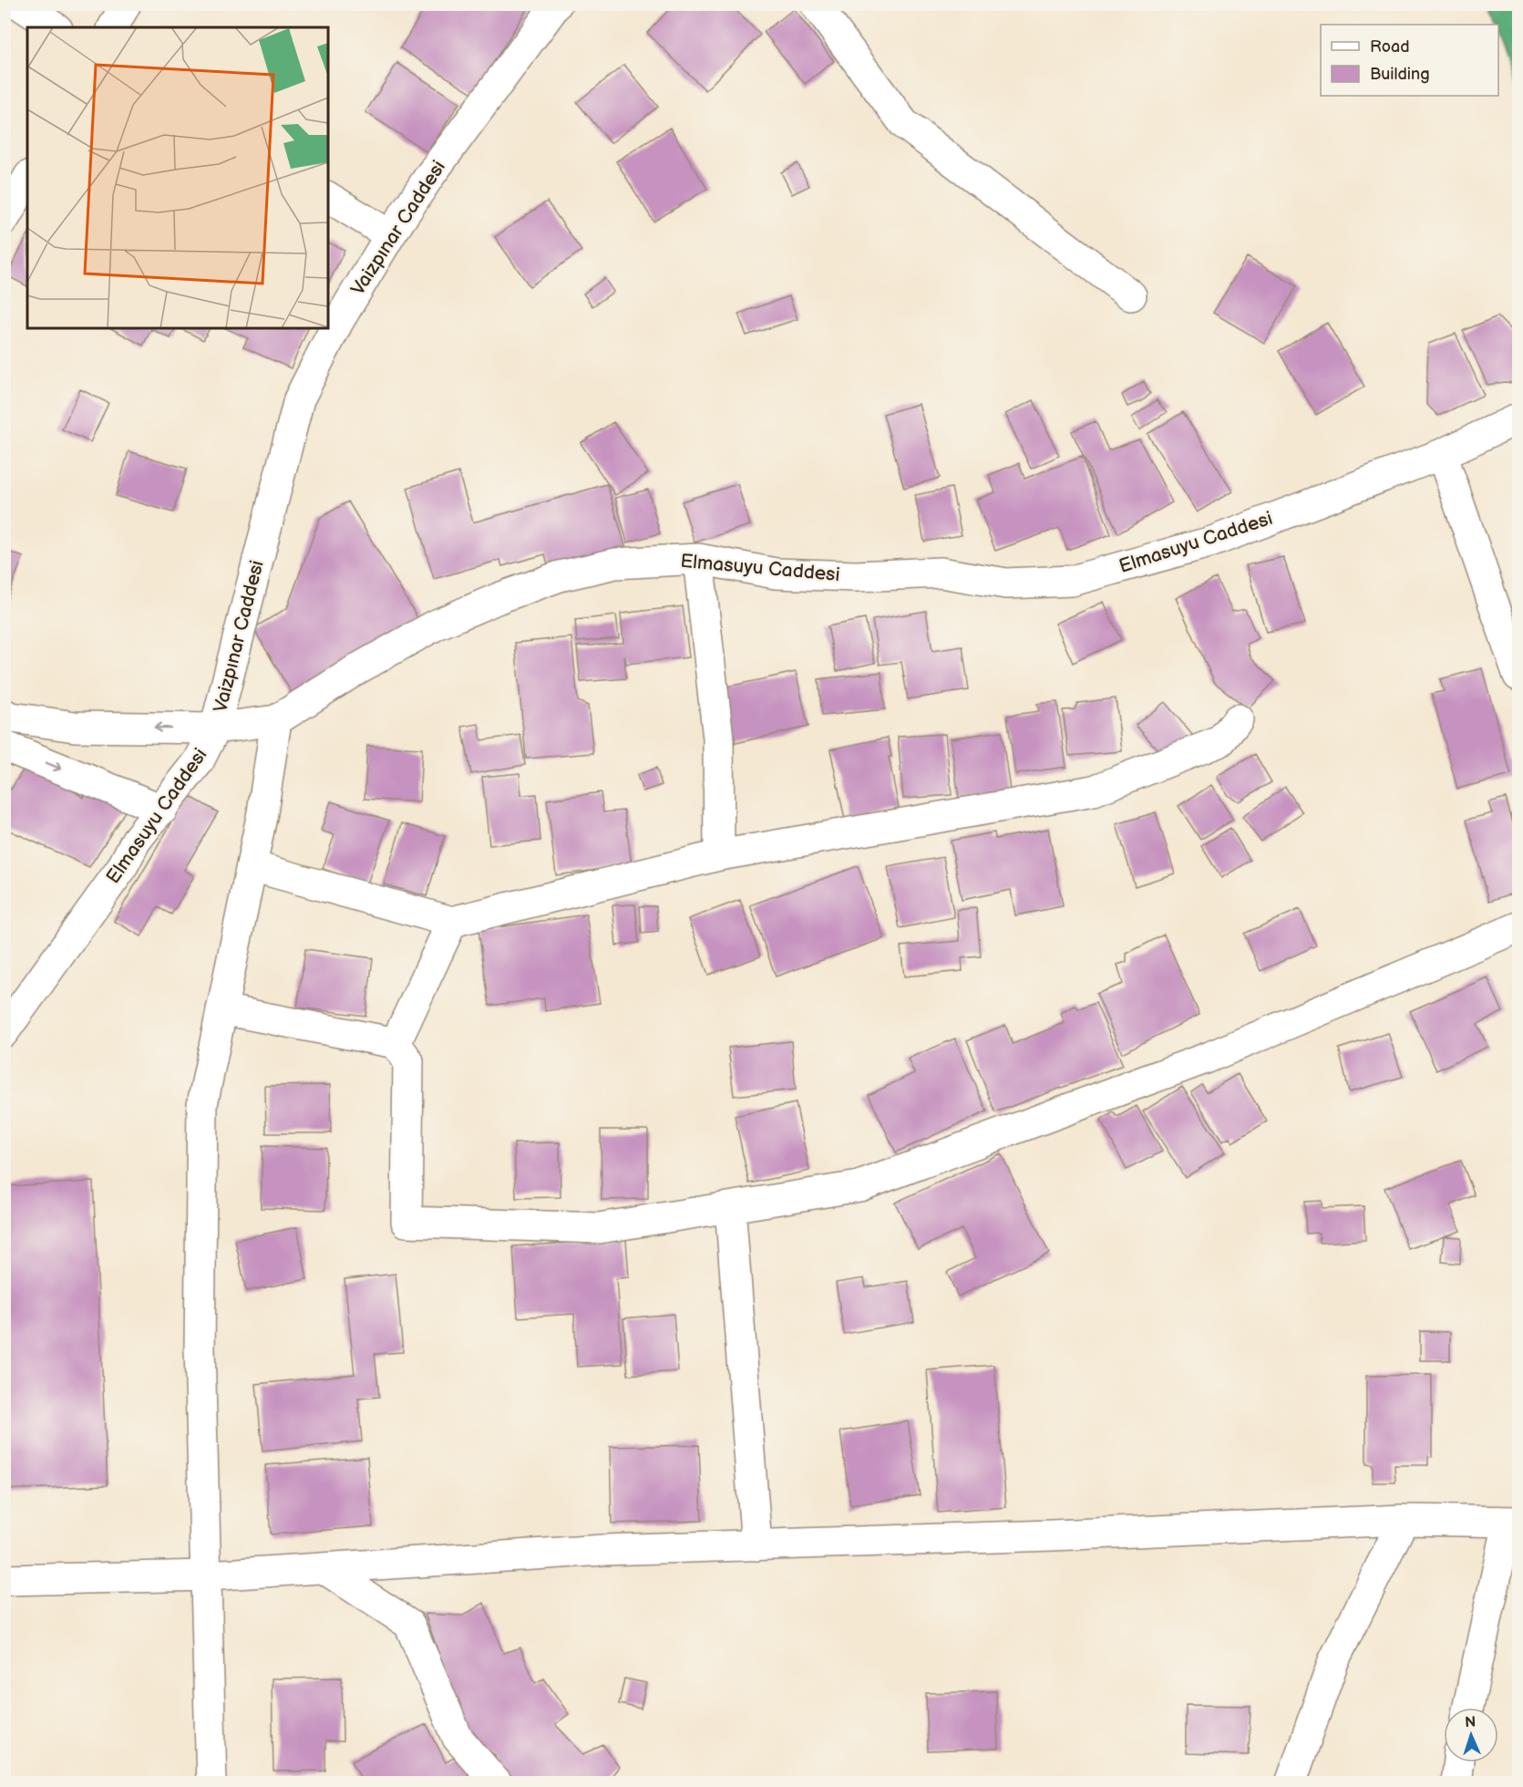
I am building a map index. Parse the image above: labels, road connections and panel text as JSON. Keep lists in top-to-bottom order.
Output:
{
  "streets": {
    "street": ["Vaizpınar Caddesi", "Elmasuyu Caddesi"]
  },
  "crossings": [
    ["Vaizpınar Caddesi", "Elmasuyu Caddesi"]
  ],
  "legend": ["Road", "Building"],
  "north": "top"
}
